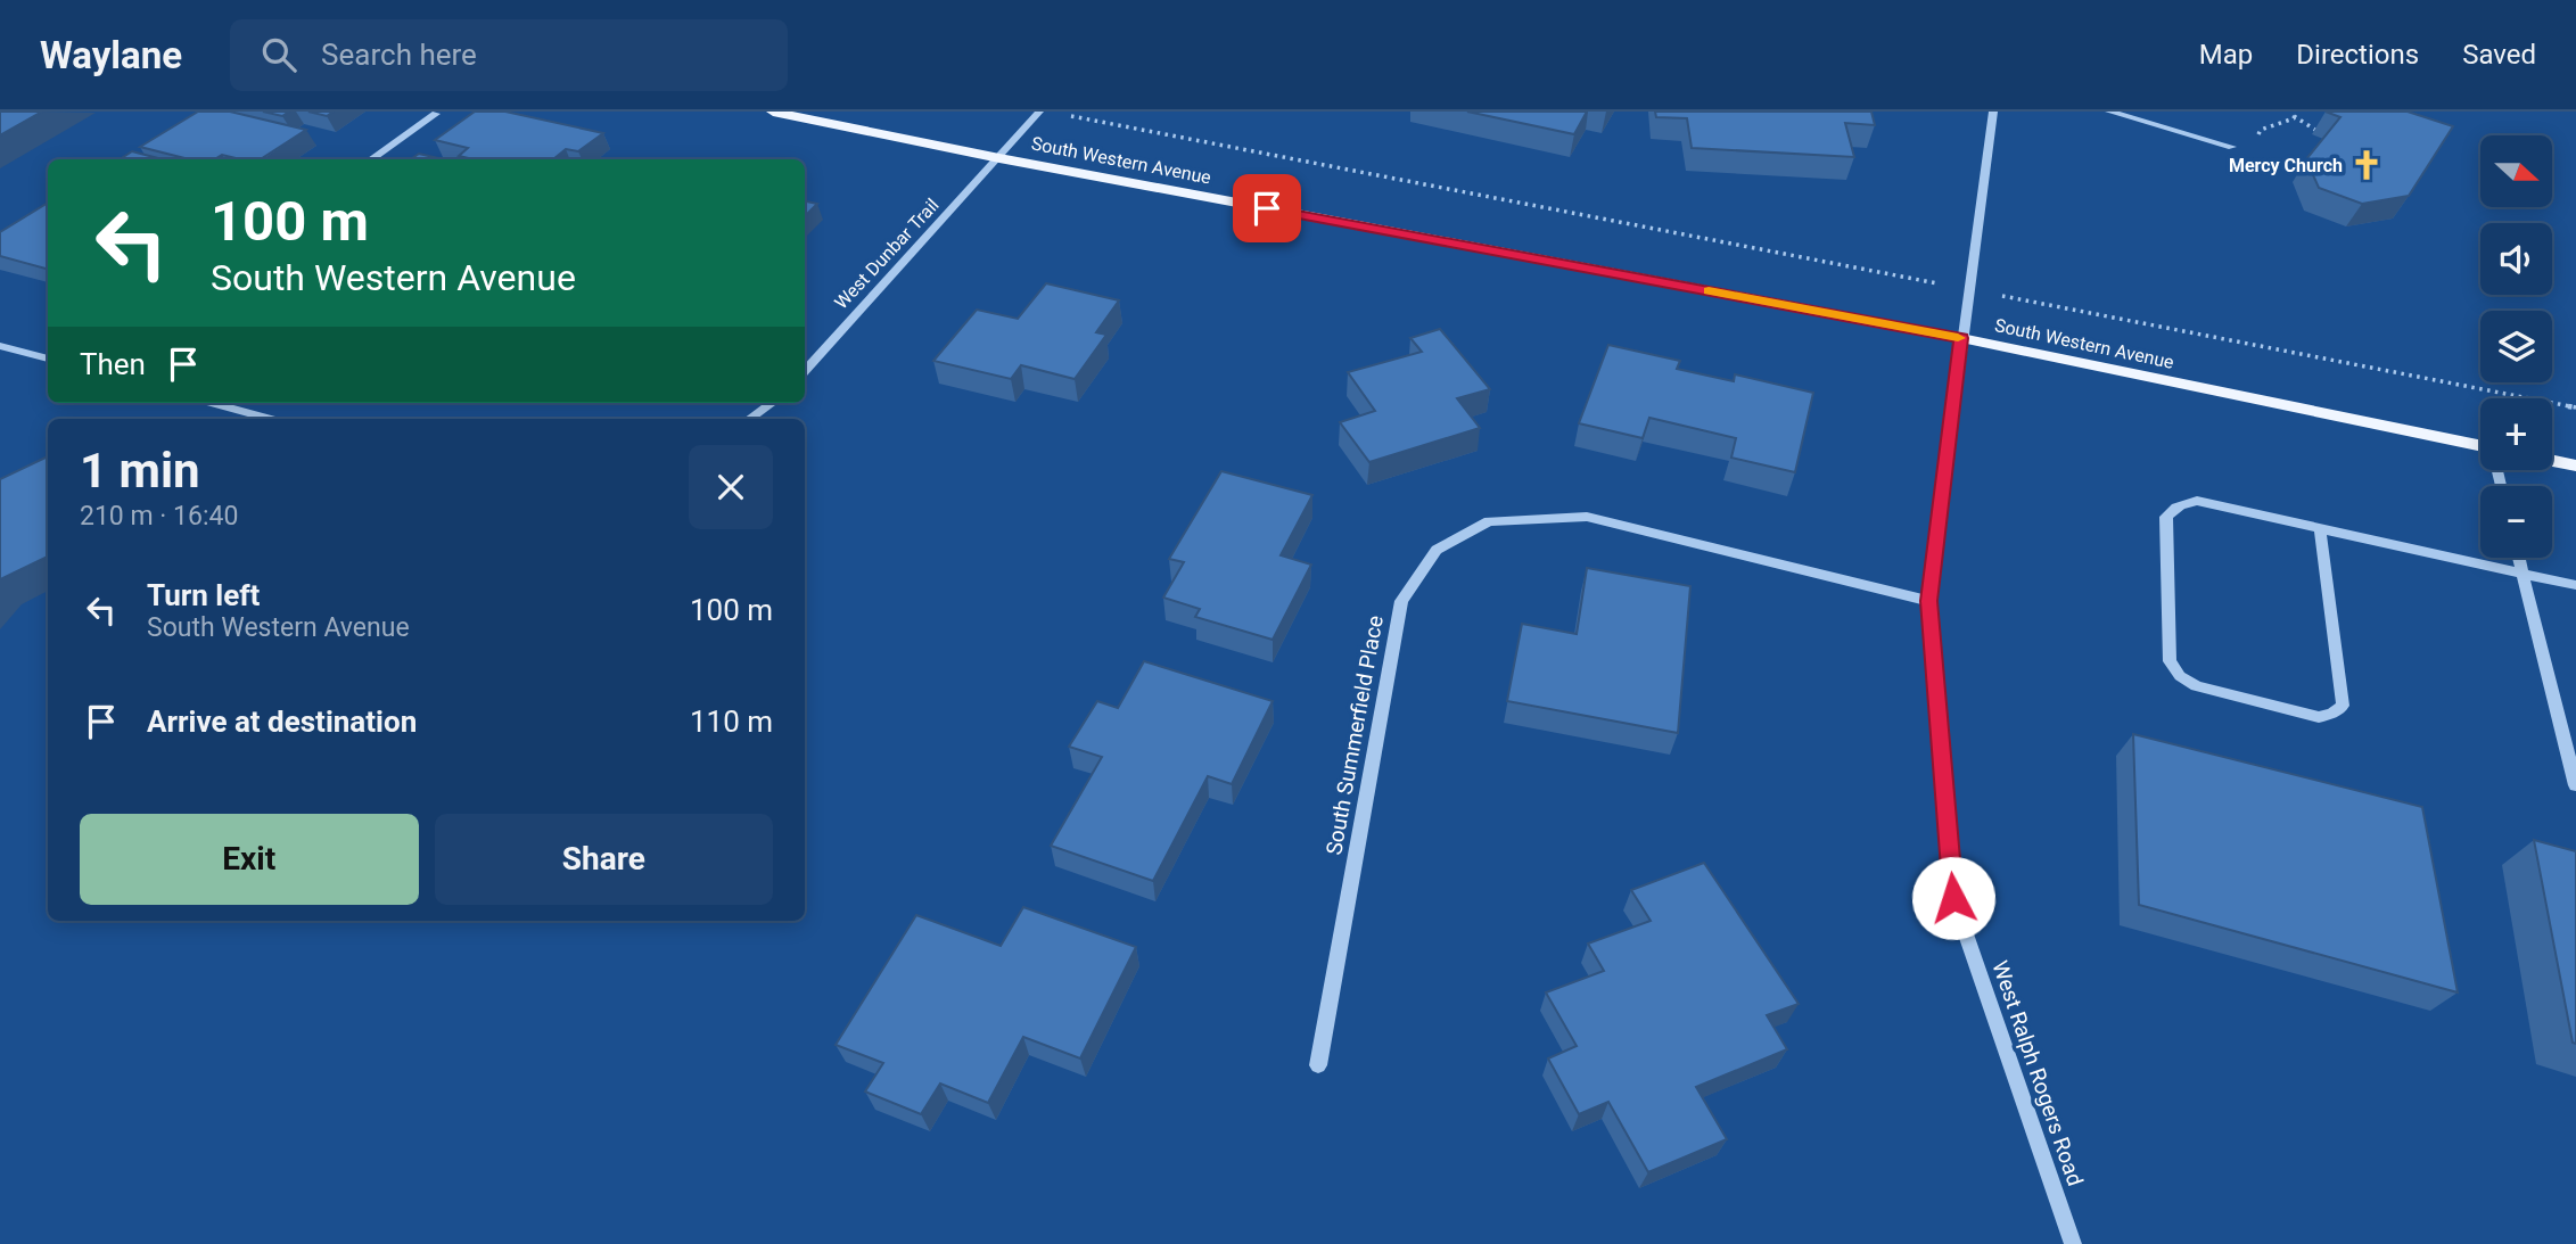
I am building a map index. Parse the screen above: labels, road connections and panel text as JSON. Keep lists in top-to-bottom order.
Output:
{
  "streets": {
    "main road": ["South Western Avenue"],
    "street": ["West Dunbar Trail", "South Summerfield Place", "West Ralph Rogers Road"]
  },
  "crossings": [
    ["South Western Avenue", "West Dunbar Trail"],
    ["South Western Avenue", "West Ralph Rogers Road"],
    ["South Summerfield Place", "West Ralph Rogers Road"]
  ],
  "places": {
    "church": ["Mercy Church"]
  },
  "north": "right",
  "page": {
    "header": "Waylane",
    "search": "Search here",
    "nav": ["Map", "Directions", "Saved"],
    "map_buttons": ["+", "−"],
    "turn": ["100 m", "South Western Avenue"],
    "then": "Then",
    "heading": ["1 min", "210 m · 16:40"],
    "list": [
      {
        "name": "Turn left",
        "note": "South Western Avenue",
        "value": "100 m"
      },
      {
        "name": "Arrive at destination",
        "value": "110 m"
      }
    ],
    "buttons": ["Exit", "Share"]
  }
}
